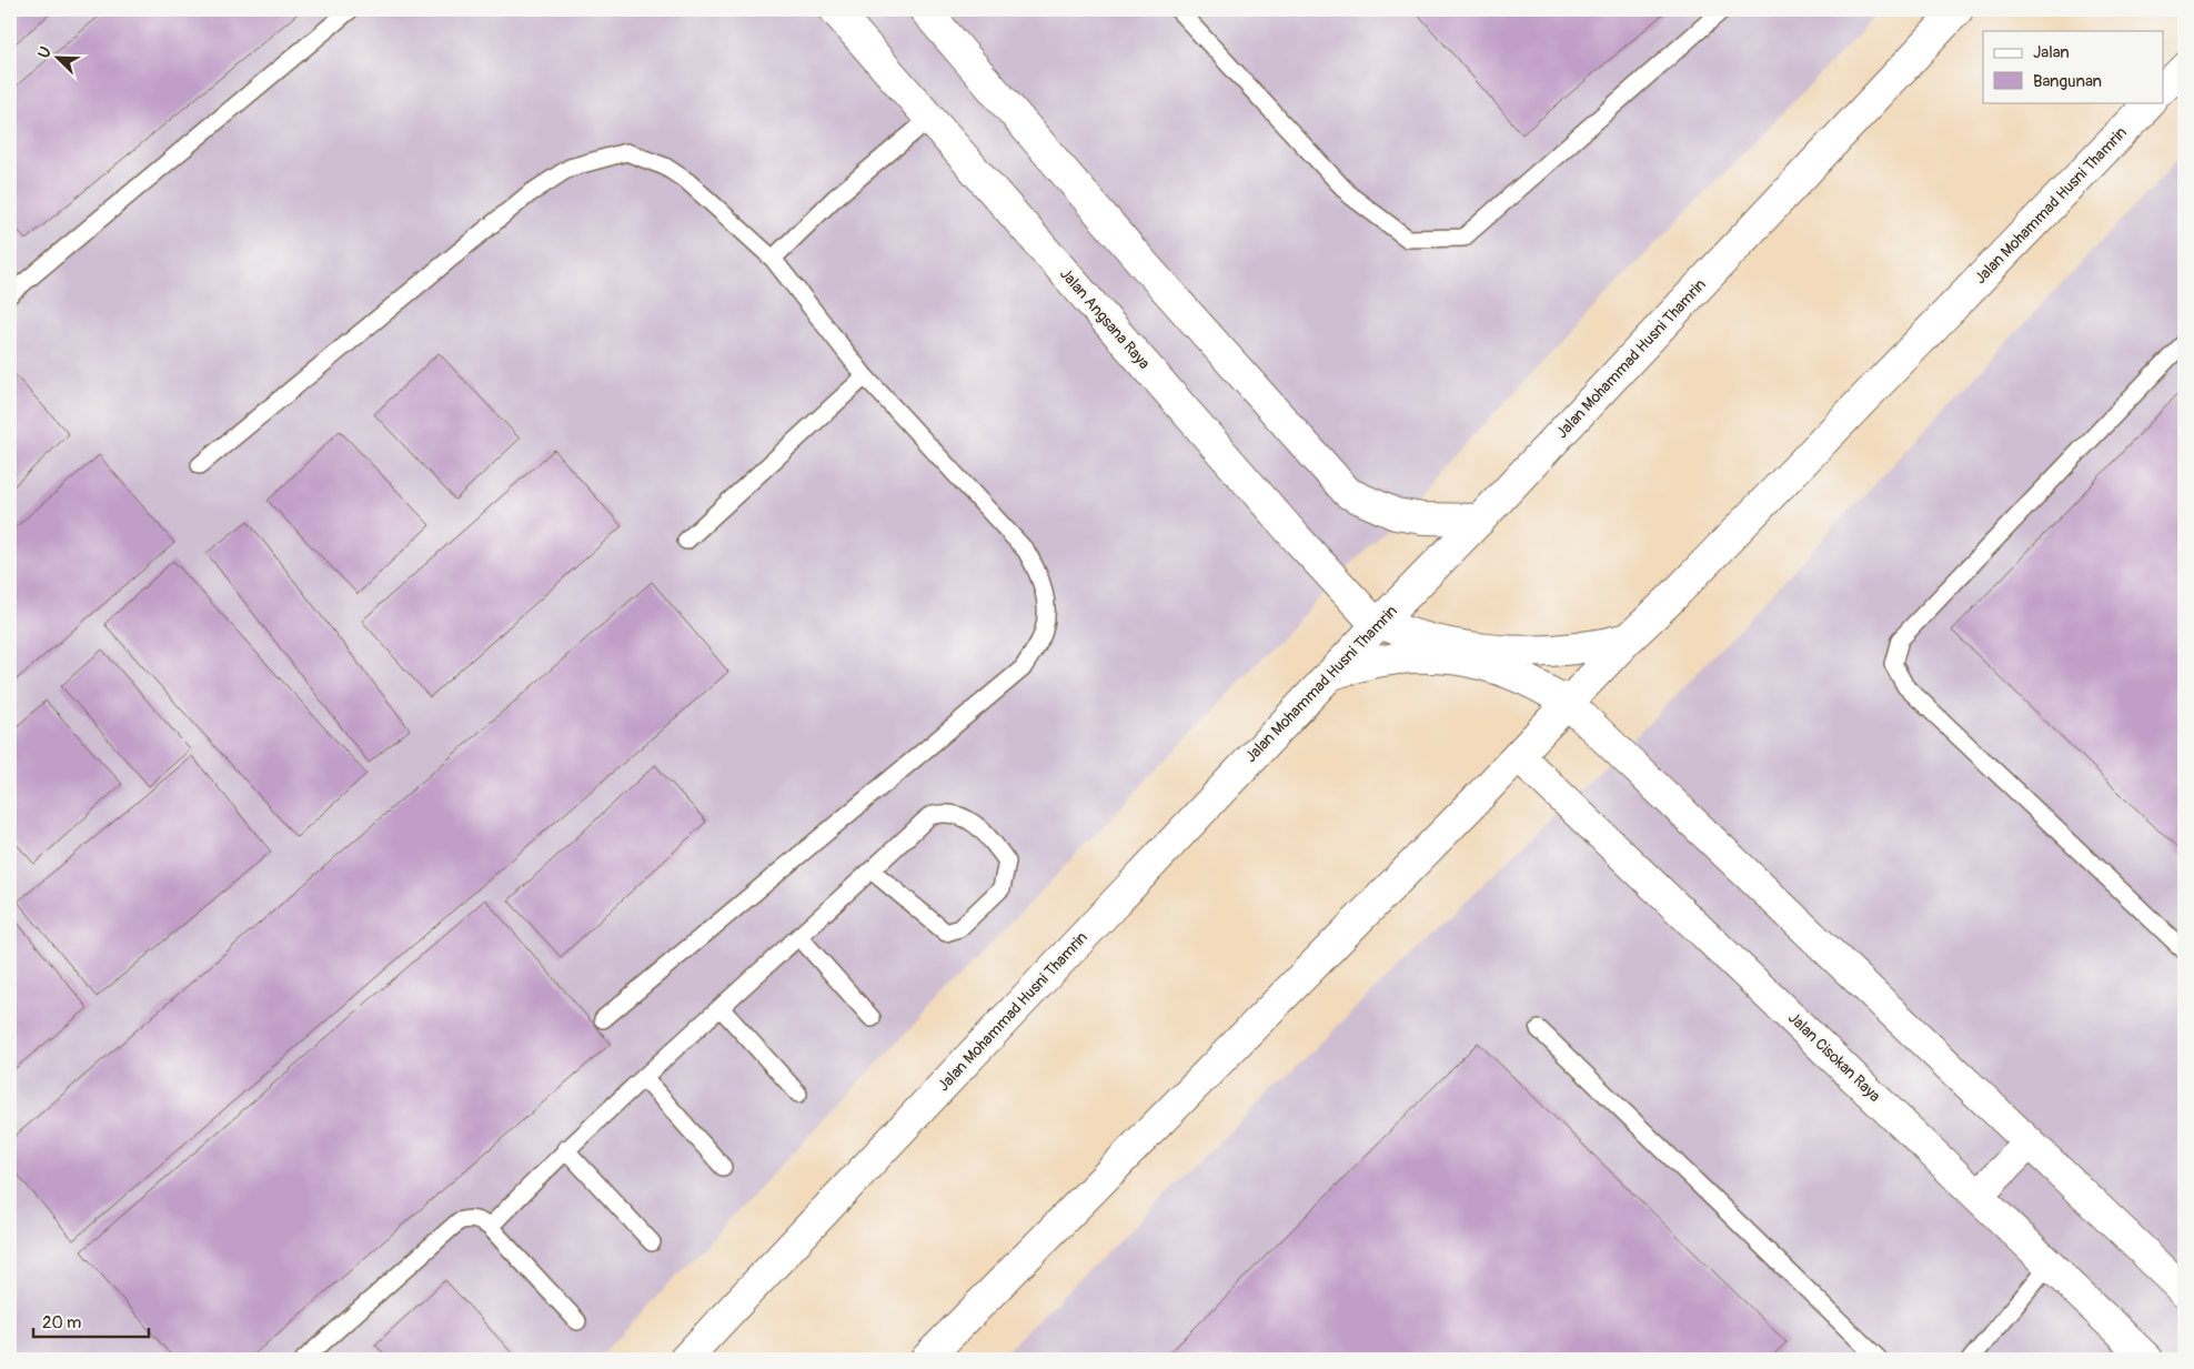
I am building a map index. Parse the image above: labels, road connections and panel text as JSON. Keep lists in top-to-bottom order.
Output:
{
  "streets": {
    "street": ["Jalan Mohammad Husni Thamrin", "Jalan Angsana Raya", "Jalan Cisokan Raya"]
  },
  "crossings": [
    ["Jalan Mohammad Husni Thamrin", "Jalan Angsana Raya"],
    ["Jalan Mohammad Husni Thamrin", "Jalan Cisokan Raya"]
  ],
  "legend": ["Jalan", "Bangunan"],
  "scale_bar": "20 m",
  "north": "top left"
}
